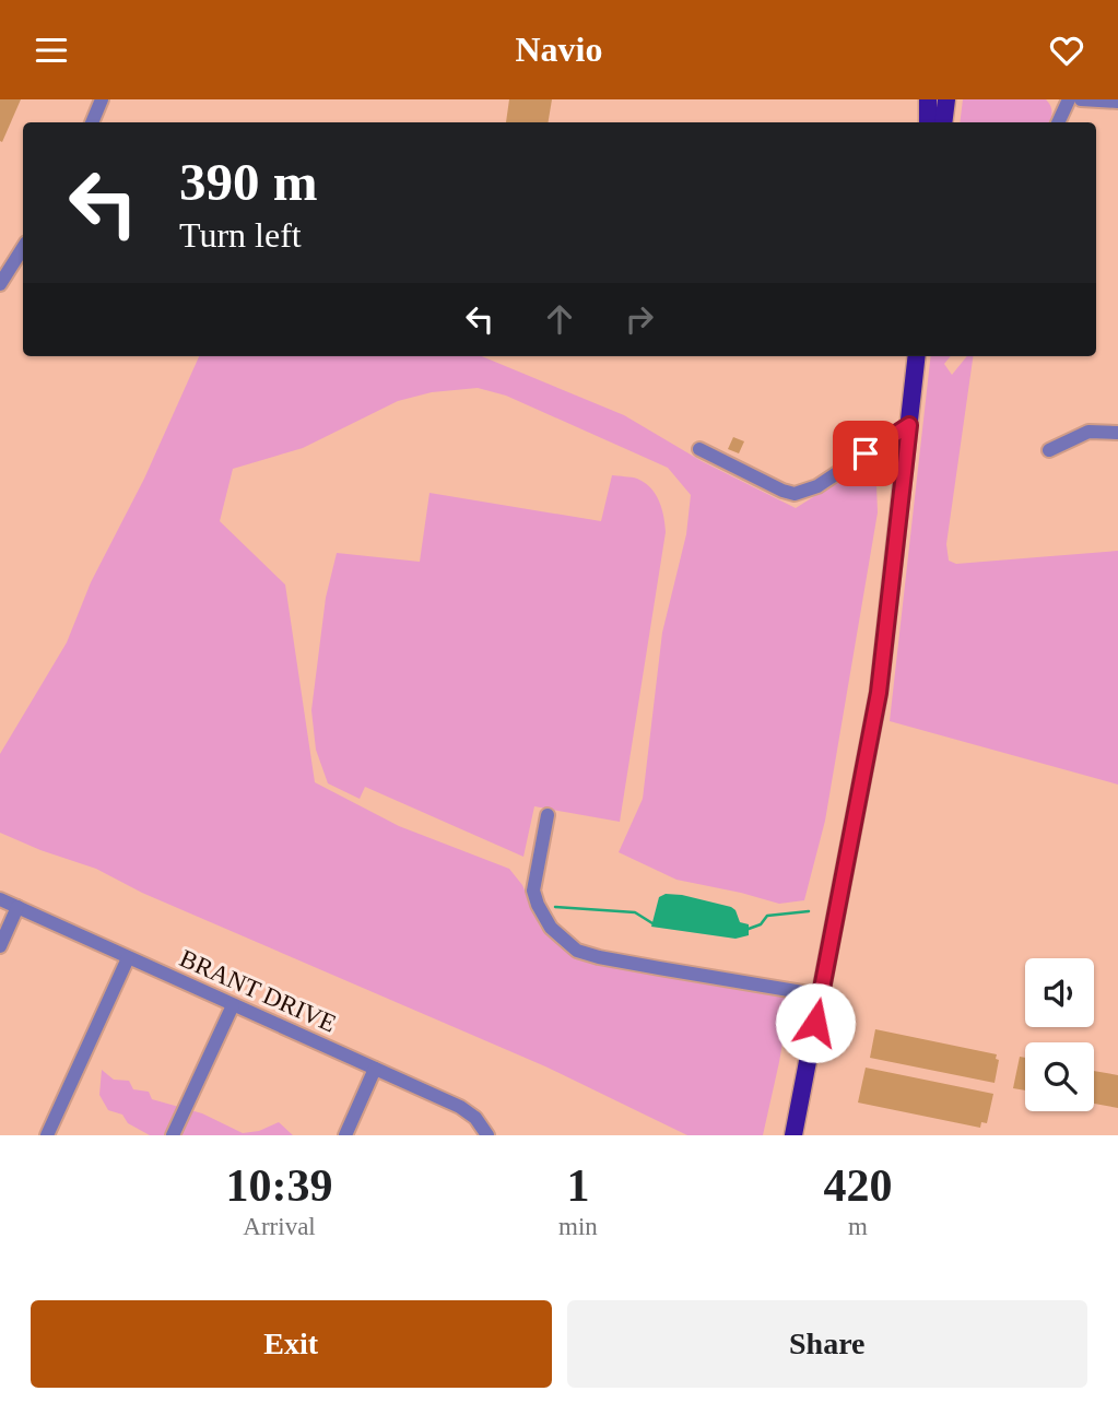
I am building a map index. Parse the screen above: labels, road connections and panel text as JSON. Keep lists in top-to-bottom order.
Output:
{
  "streets": {
    "street": ["BRANT DRIVE"]
  },
  "page": {
    "header": "Navio",
    "turn": ["390 m", "Turn left"],
    "eta": [
      "10:39",
      "Arrival",
      "1",
      "min",
      "420",
      "m"
    ],
    "buttons": ["Exit", "Share"]
  }
}
